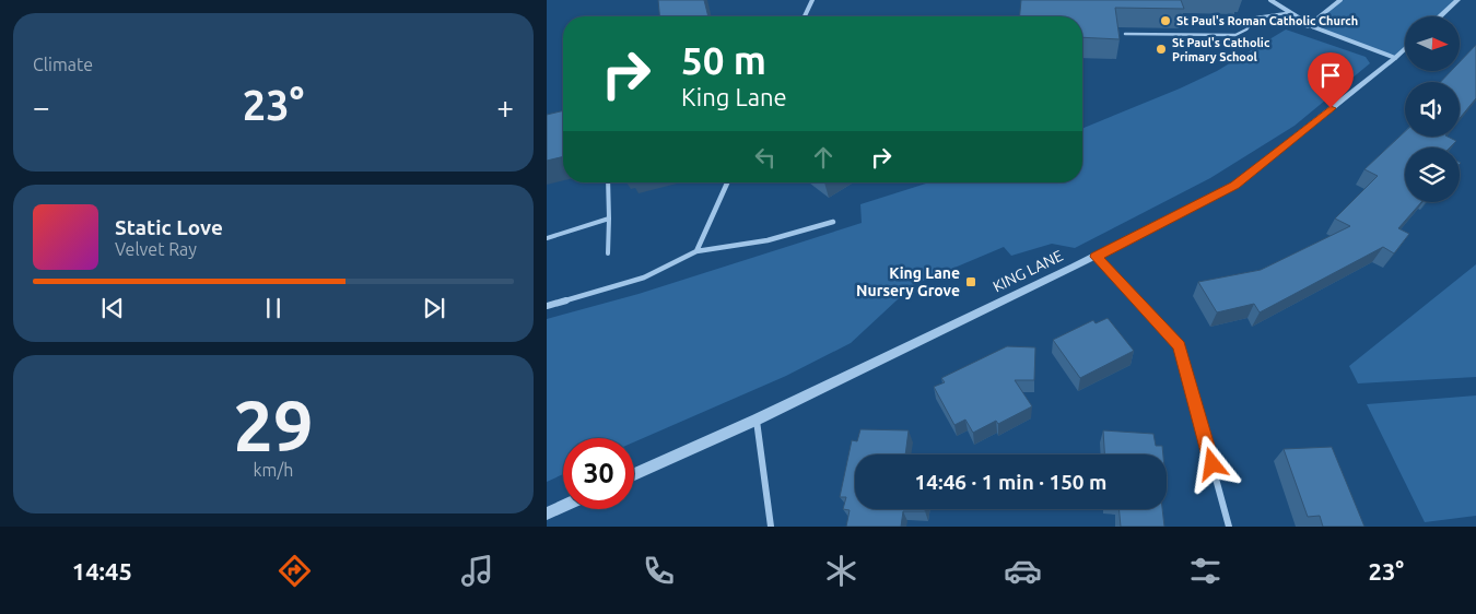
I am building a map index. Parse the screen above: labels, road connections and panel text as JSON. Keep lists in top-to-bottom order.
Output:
{
  "streets": {
    "street": ["KING LANE"]
  },
  "places": {
    "other": ["St Paul's Roman Catholic Church", "St Paul's Catholic Primary School"],
    "transit": ["King Lane Nursery Grove"]
  },
  "north": "right",
  "page": {
    "tile": [
      "Climate",
      ["29", "km/h"]
    ],
    "turn": ["50 m", "King Lane"],
    "heat": ["−", "23°", "+"],
    "song": ["Static Love", "Velvet Ray"],
    "limit": "30",
    "trip": "14:46 · 1 min · 150 m",
    "tabs": ["14:45", "23°"]
  }
}
